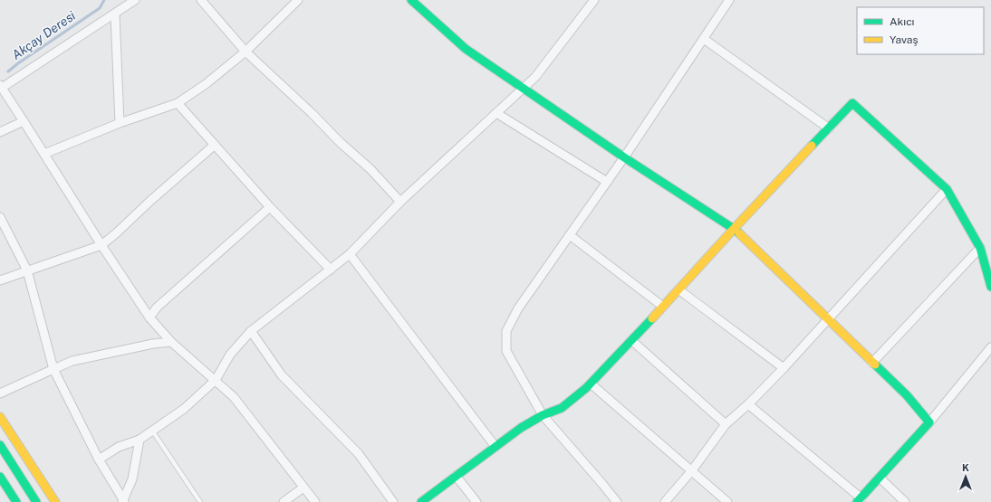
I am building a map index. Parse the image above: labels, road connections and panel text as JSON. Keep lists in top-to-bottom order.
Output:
{
  "water": ["Akçay Deresi"],
  "legend": ["Akıcı", "Yavaş"],
  "north": "top"
}
